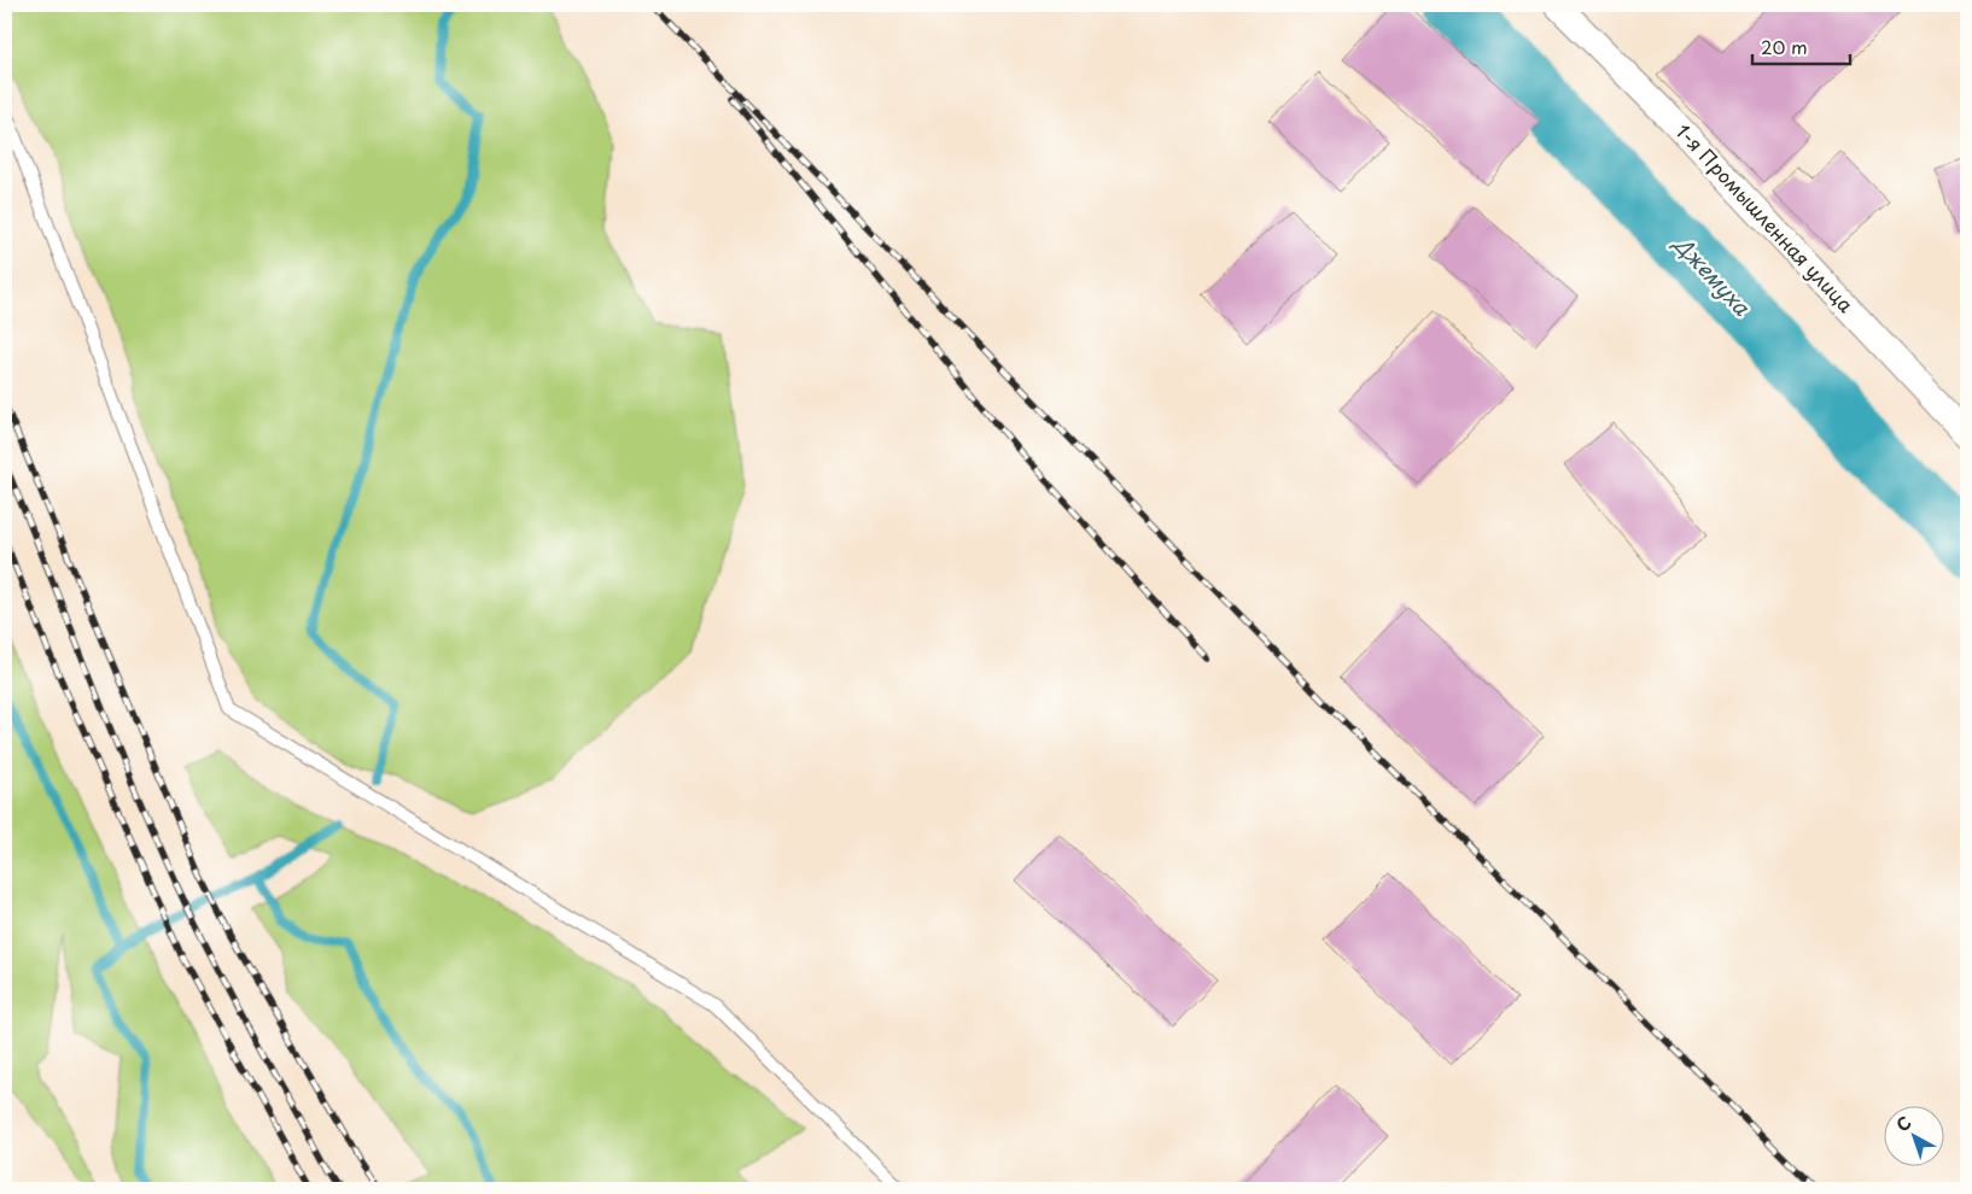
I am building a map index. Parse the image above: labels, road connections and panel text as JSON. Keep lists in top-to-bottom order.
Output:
{
  "streets": {
    "street": ["1-я Промышленная улица"]
  },
  "water": ["Джемуха"],
  "scale_bar": "20 m",
  "north": "top left"
}
